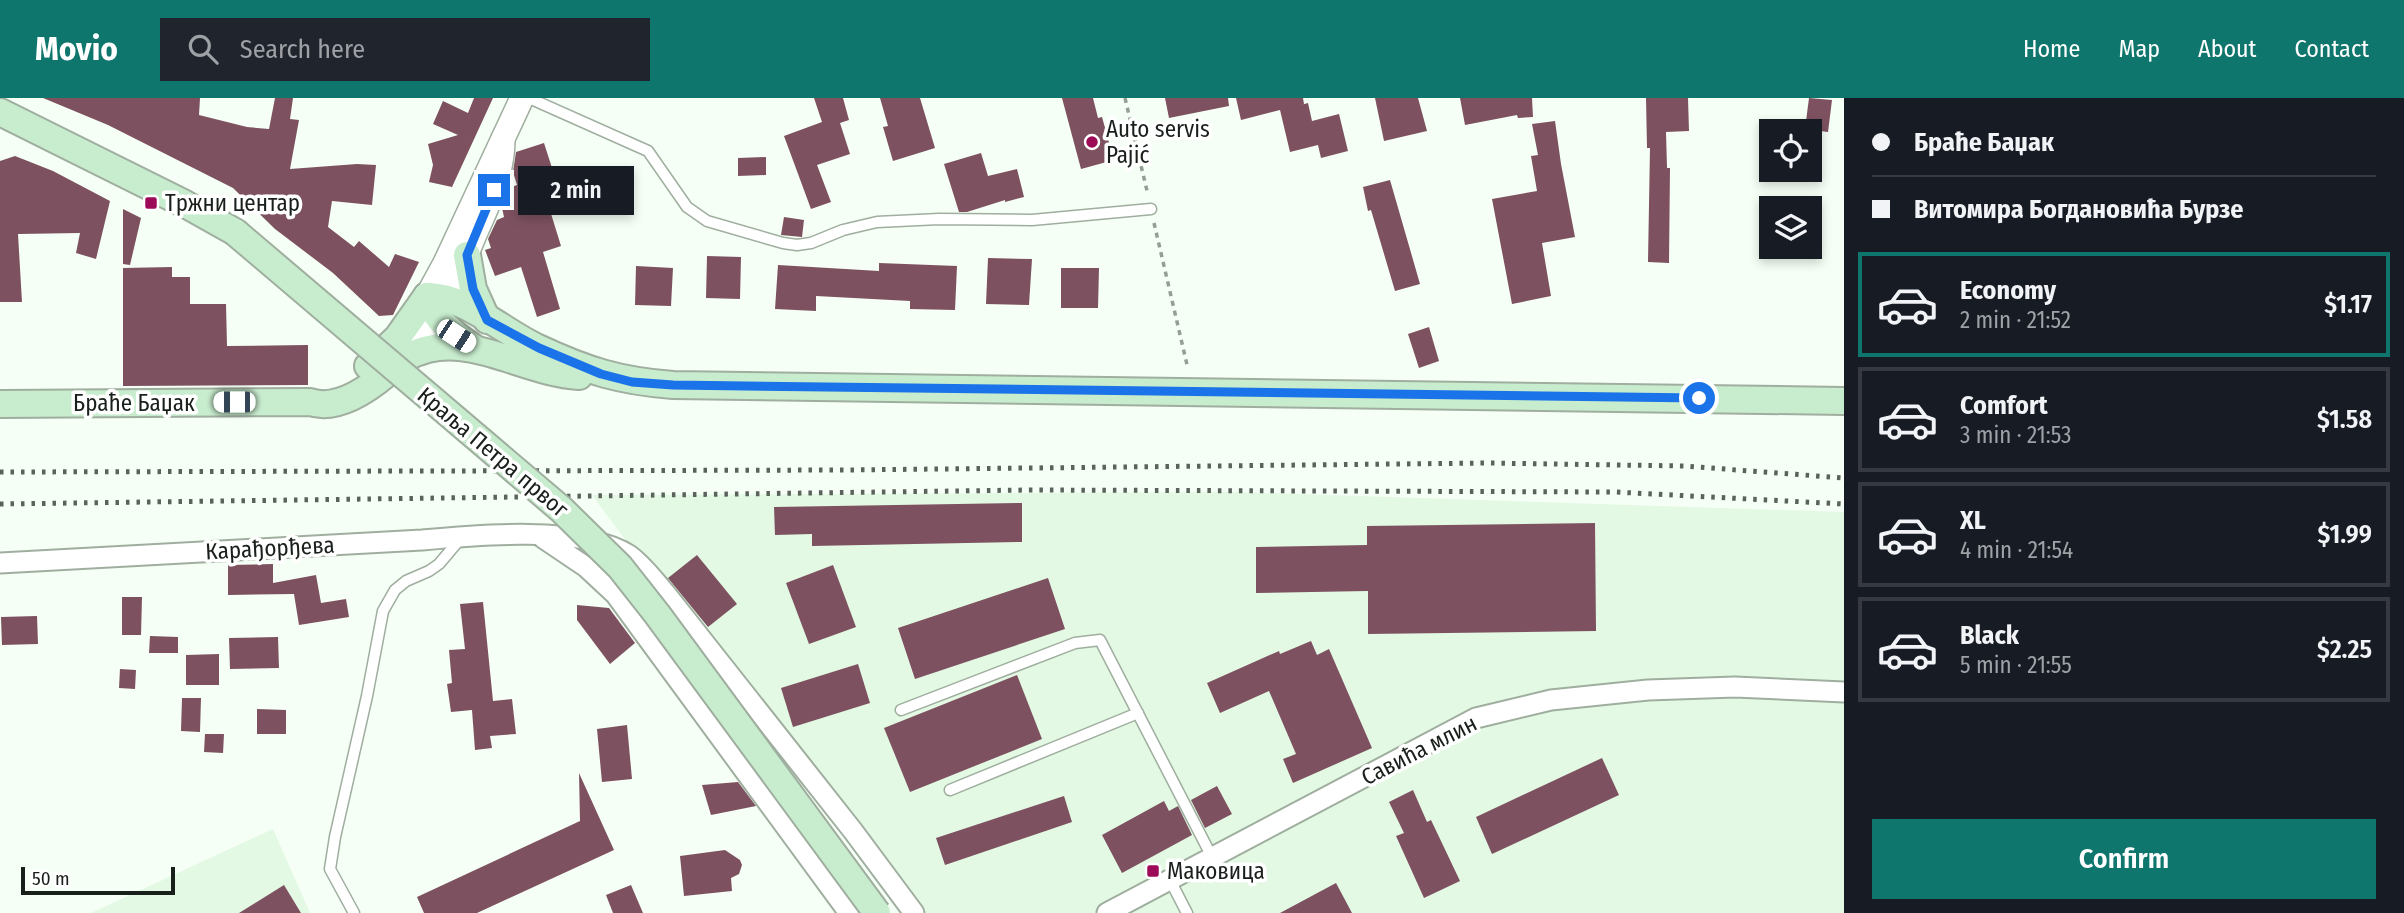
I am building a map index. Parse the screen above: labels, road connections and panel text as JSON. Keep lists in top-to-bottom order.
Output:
{
  "streets": {
    "main road": ["Браће Баџак", "Краља Петра првог"],
    "street": ["Карађорђева", "Савића млин"]
  },
  "places": {
    "other": ["Auto servis Pajić"],
    "transit": ["Тржни центар", "Маковица"]
  },
  "scale_bar": "50 m",
  "page": {
    "header": "Movio",
    "search": "Search here",
    "nav": [
      "Home",
      "Map",
      "About",
      "Contact"
    ],
    "banner": ["Браће Баџак", "Витомира Богдановића Бурзе"],
    "bubble": "2 min",
    "list": [
      {
        "name": "Economy",
        "note": "2 min · 21:52",
        "value": "$1.17"
      },
      {
        "name": "Comfort",
        "note": "3 min · 21:53",
        "value": "$1.58"
      },
      {
        "name": "XL",
        "note": "4 min · 21:54",
        "value": "$1.99"
      },
      {
        "name": "Black",
        "note": "5 min · 21:55",
        "value": "$2.25"
      }
    ],
    "buttons": "Confirm",
    "scale": "50 m"
  }
}
